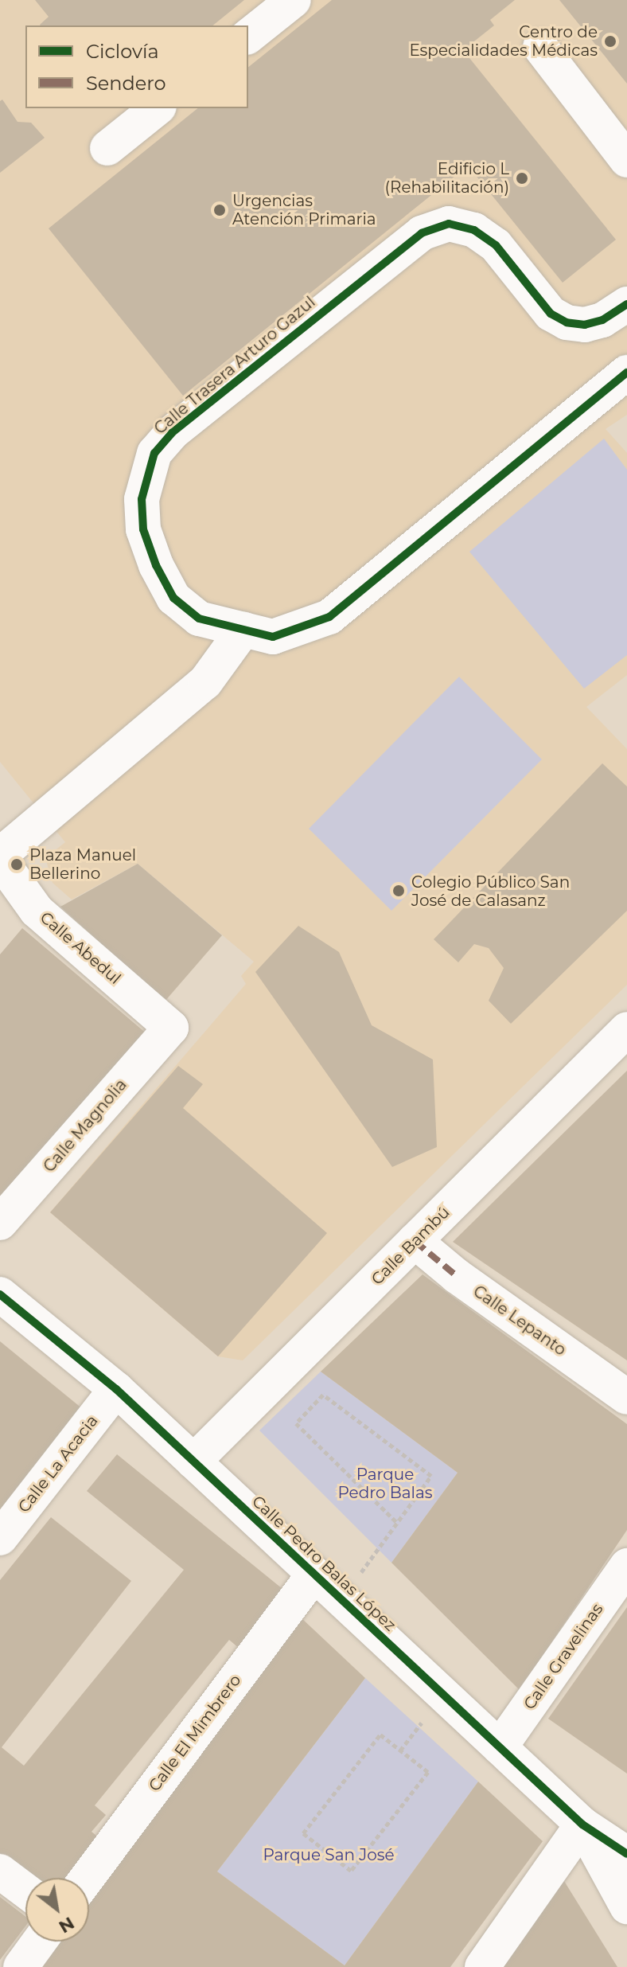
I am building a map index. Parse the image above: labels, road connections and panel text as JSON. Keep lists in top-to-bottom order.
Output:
{
  "streets": {
    "street": [
      "Calle Trasera Arturo Gazul",
      "Calle Abedul",
      "Calle Magnolia",
      "Calle Bambú",
      "Calle Lepanto",
      "Calle La Acacia",
      "Calle Pedro Balas López",
      "Calle Gravelinas",
      "Calle El Mimbrero"
    ]
  },
  "crossings": [
    ["Calle Abedul", "Calle Magnolia"],
    ["Calle Bambú", "Calle Lepanto"],
    ["Calle Bambú", "Calle Pedro Balas López"],
    ["Calle La Acacia", "Calle Pedro Balas López"],
    ["Calle Pedro Balas López", "Calle Gravelinas"],
    ["Calle Pedro Balas López", "Calle El Mimbrero"]
  ],
  "parks": ["Parque Pedro Balas", "Parque San José"],
  "places": [
    "Centro de Especialidades Médicas",
    "Edificio L (Rehabilitación)",
    "Urgencias Atención Primaria",
    "Plaza Manuel Bellerino",
    "Colegio Público San José de Calasanz"
  ],
  "legend": ["Ciclovía", "Sendero"],
  "north": "bottom right"
}
